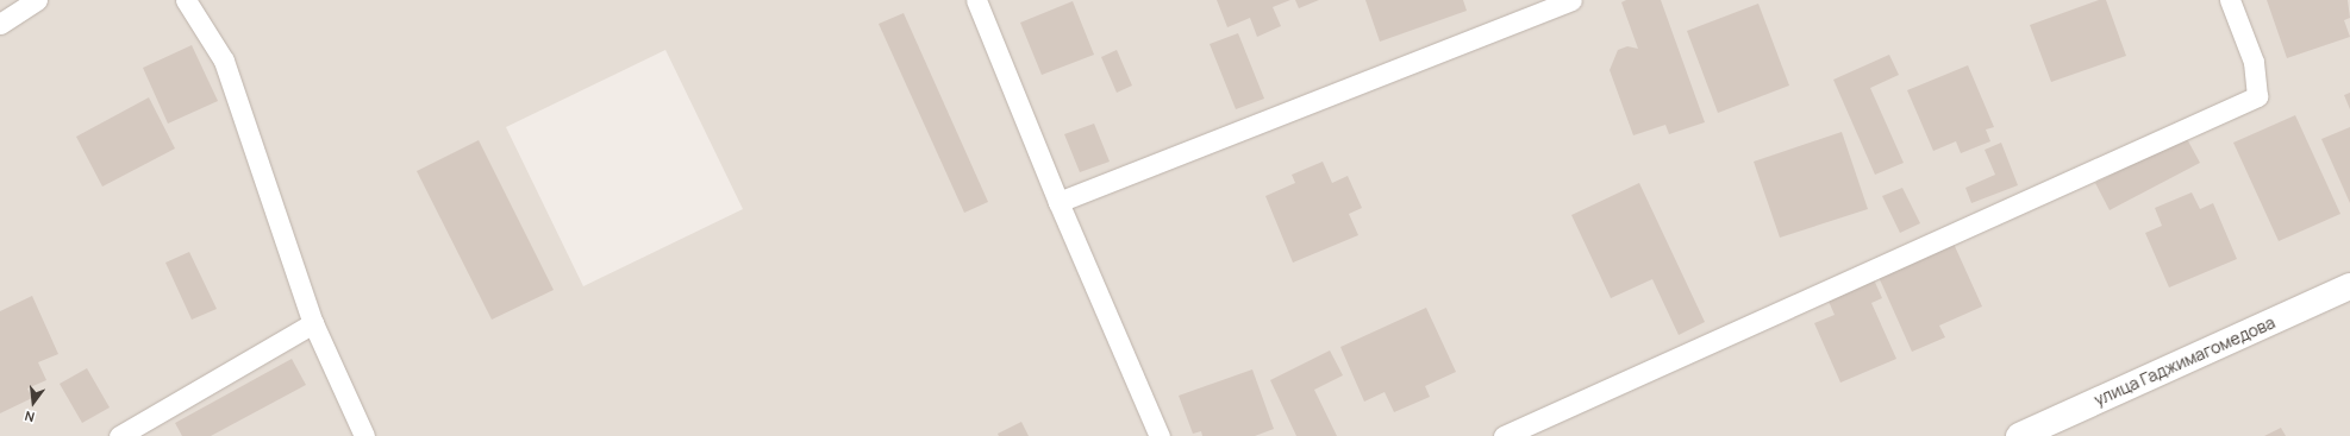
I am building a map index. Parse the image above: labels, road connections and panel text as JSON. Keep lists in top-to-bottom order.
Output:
{
  "streets": {
    "street": ["улица Гаджимагомедова"]
  },
  "north": "bottom"
}
